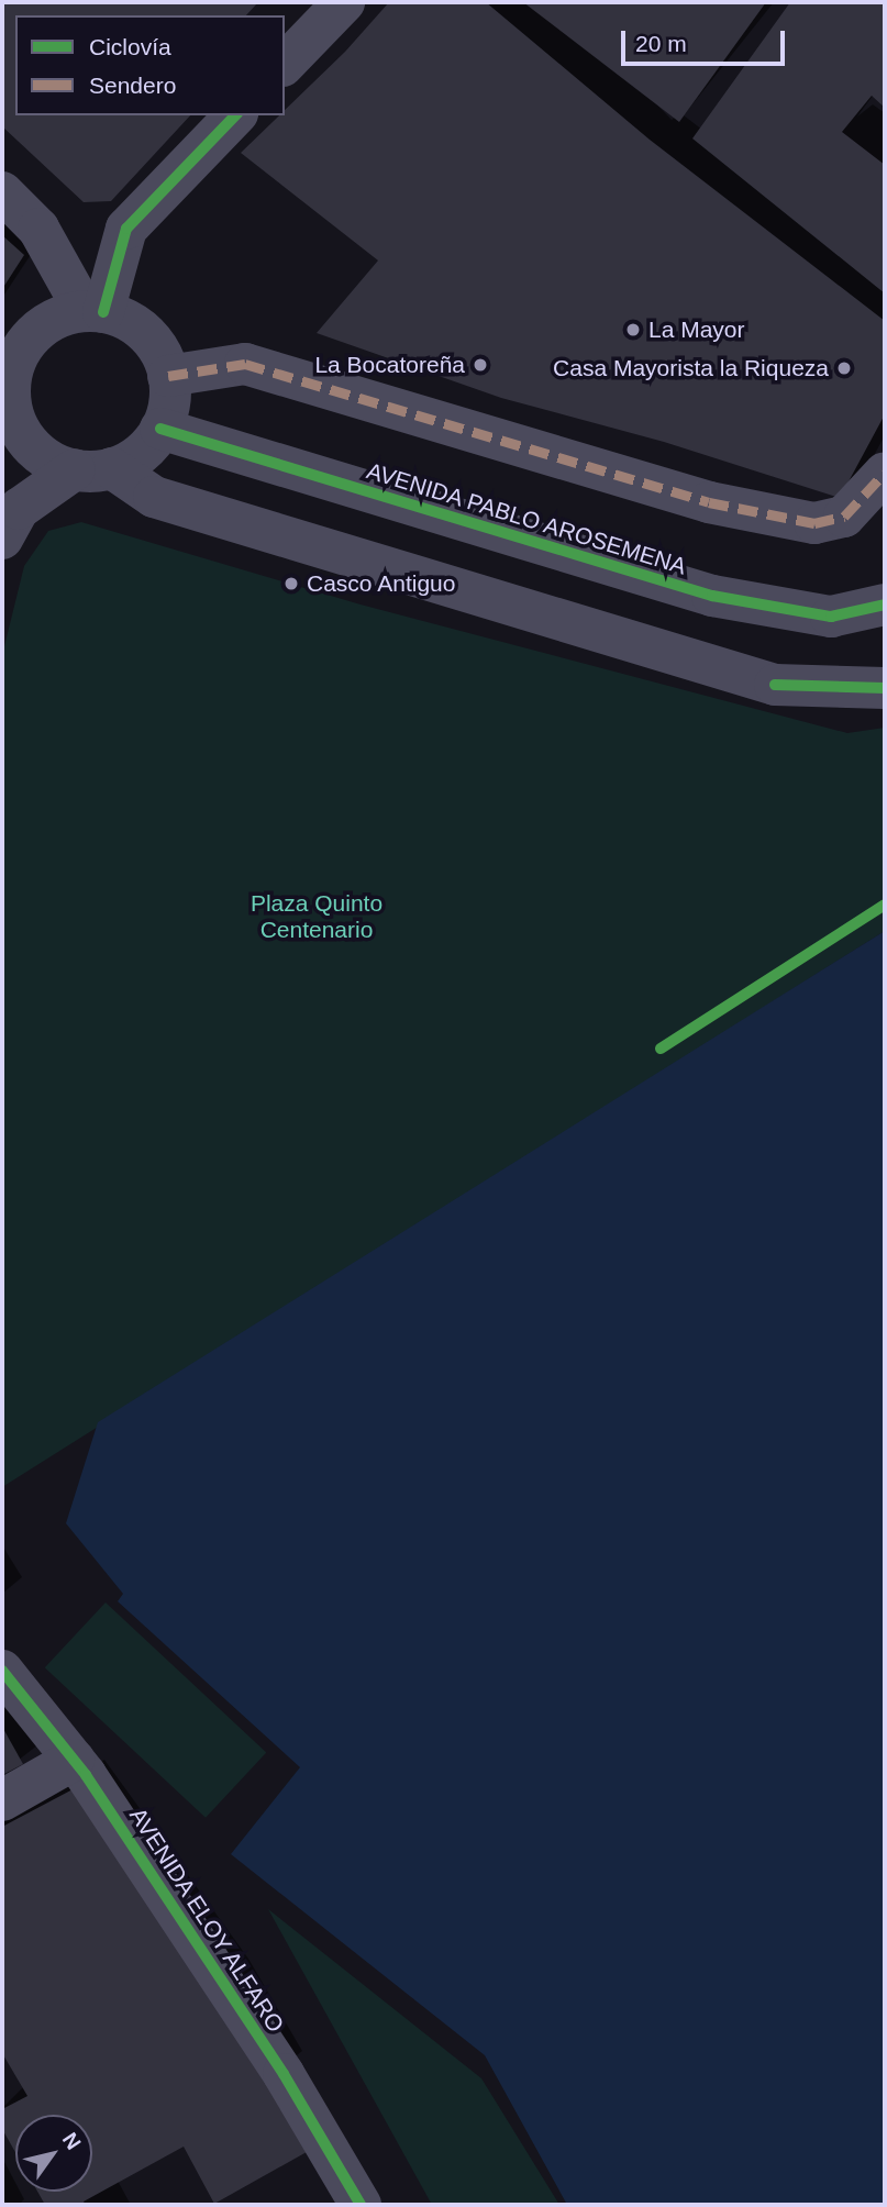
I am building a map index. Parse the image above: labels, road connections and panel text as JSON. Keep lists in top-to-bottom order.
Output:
{
  "streets": {
    "street": ["AVENIDA PABLO AROSEMENA", "AVENIDA ELOY ALFARO"]
  },
  "parks": ["Plaza Quinto Centenario"],
  "places": [
    "La Mayor",
    "La Bocatoreña",
    "Casa Mayorista la Riqueza",
    "Casco Antiguo"
  ],
  "legend": ["Ciclovía", "Sendero"],
  "scale_bar": "20 m",
  "north": "top right"
}
